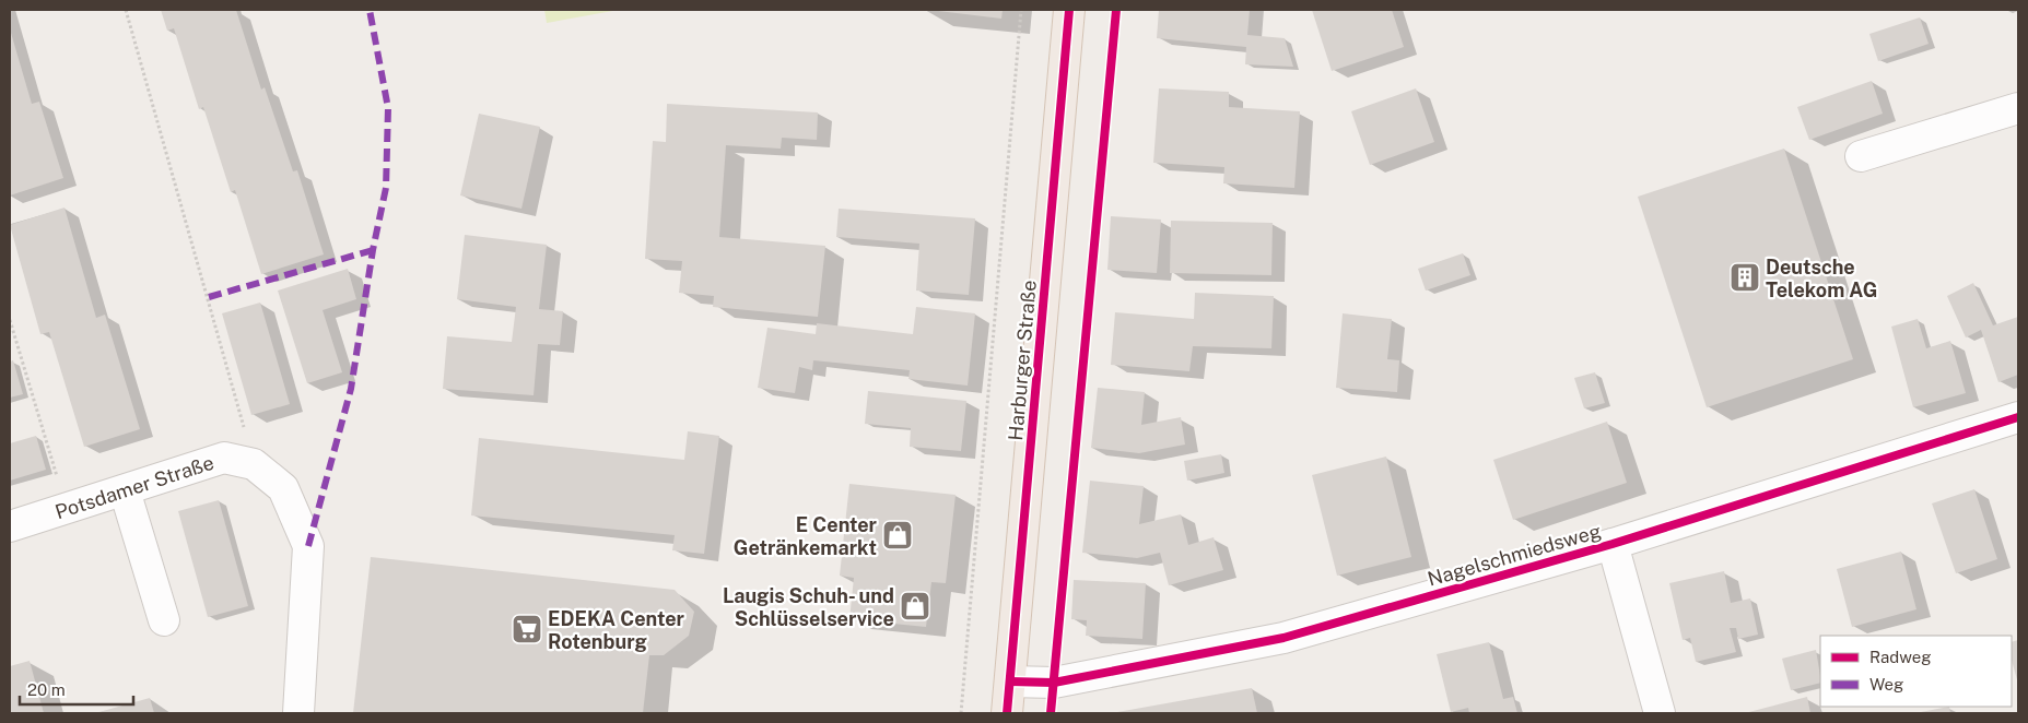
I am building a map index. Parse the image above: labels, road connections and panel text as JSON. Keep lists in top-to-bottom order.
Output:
{
  "streets": {
    "main road": ["Harburger Straße"],
    "street": ["Potsdamer Straße", "Nagelschmiedsweg"]
  },
  "crossings": [
    ["Harburger Straße", "Nagelschmiedsweg"]
  ],
  "places": {
    "building": ["Deutsche Telekom AG"],
    "shop": ["E Center Getränkemarkt", "Laugis Schuh- und Schlüsselservice"],
    "supermarket": ["EDEKA Center Rotenburg"]
  },
  "legend": ["Radweg", "Weg"],
  "scale_bar": "20 m"
}
